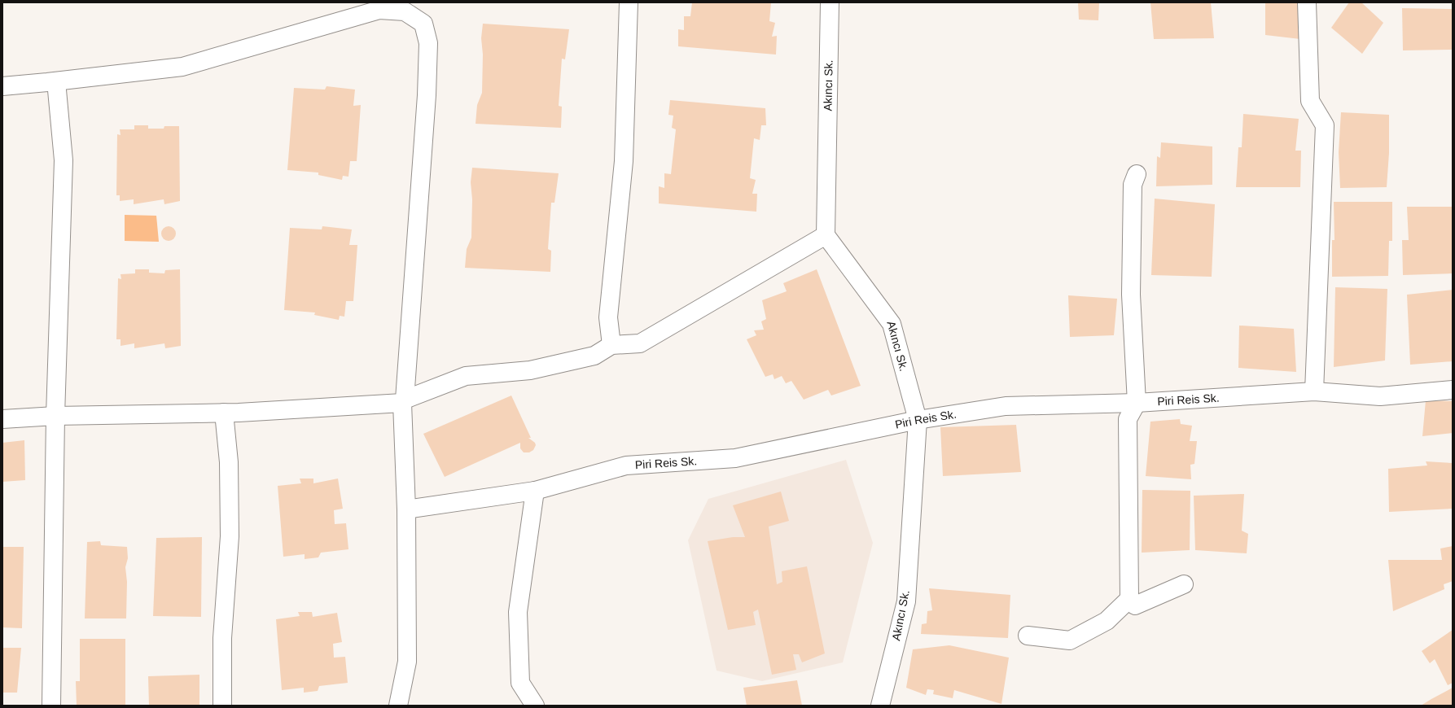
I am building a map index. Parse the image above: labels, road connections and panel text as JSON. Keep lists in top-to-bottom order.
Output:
{
  "streets": {
    "street": ["Akıncı Sk.", "Piri Reis Sk."]
  },
  "crossings": [
    ["Akıncı Sk.", "Piri Reis Sk."]
  ]
}
